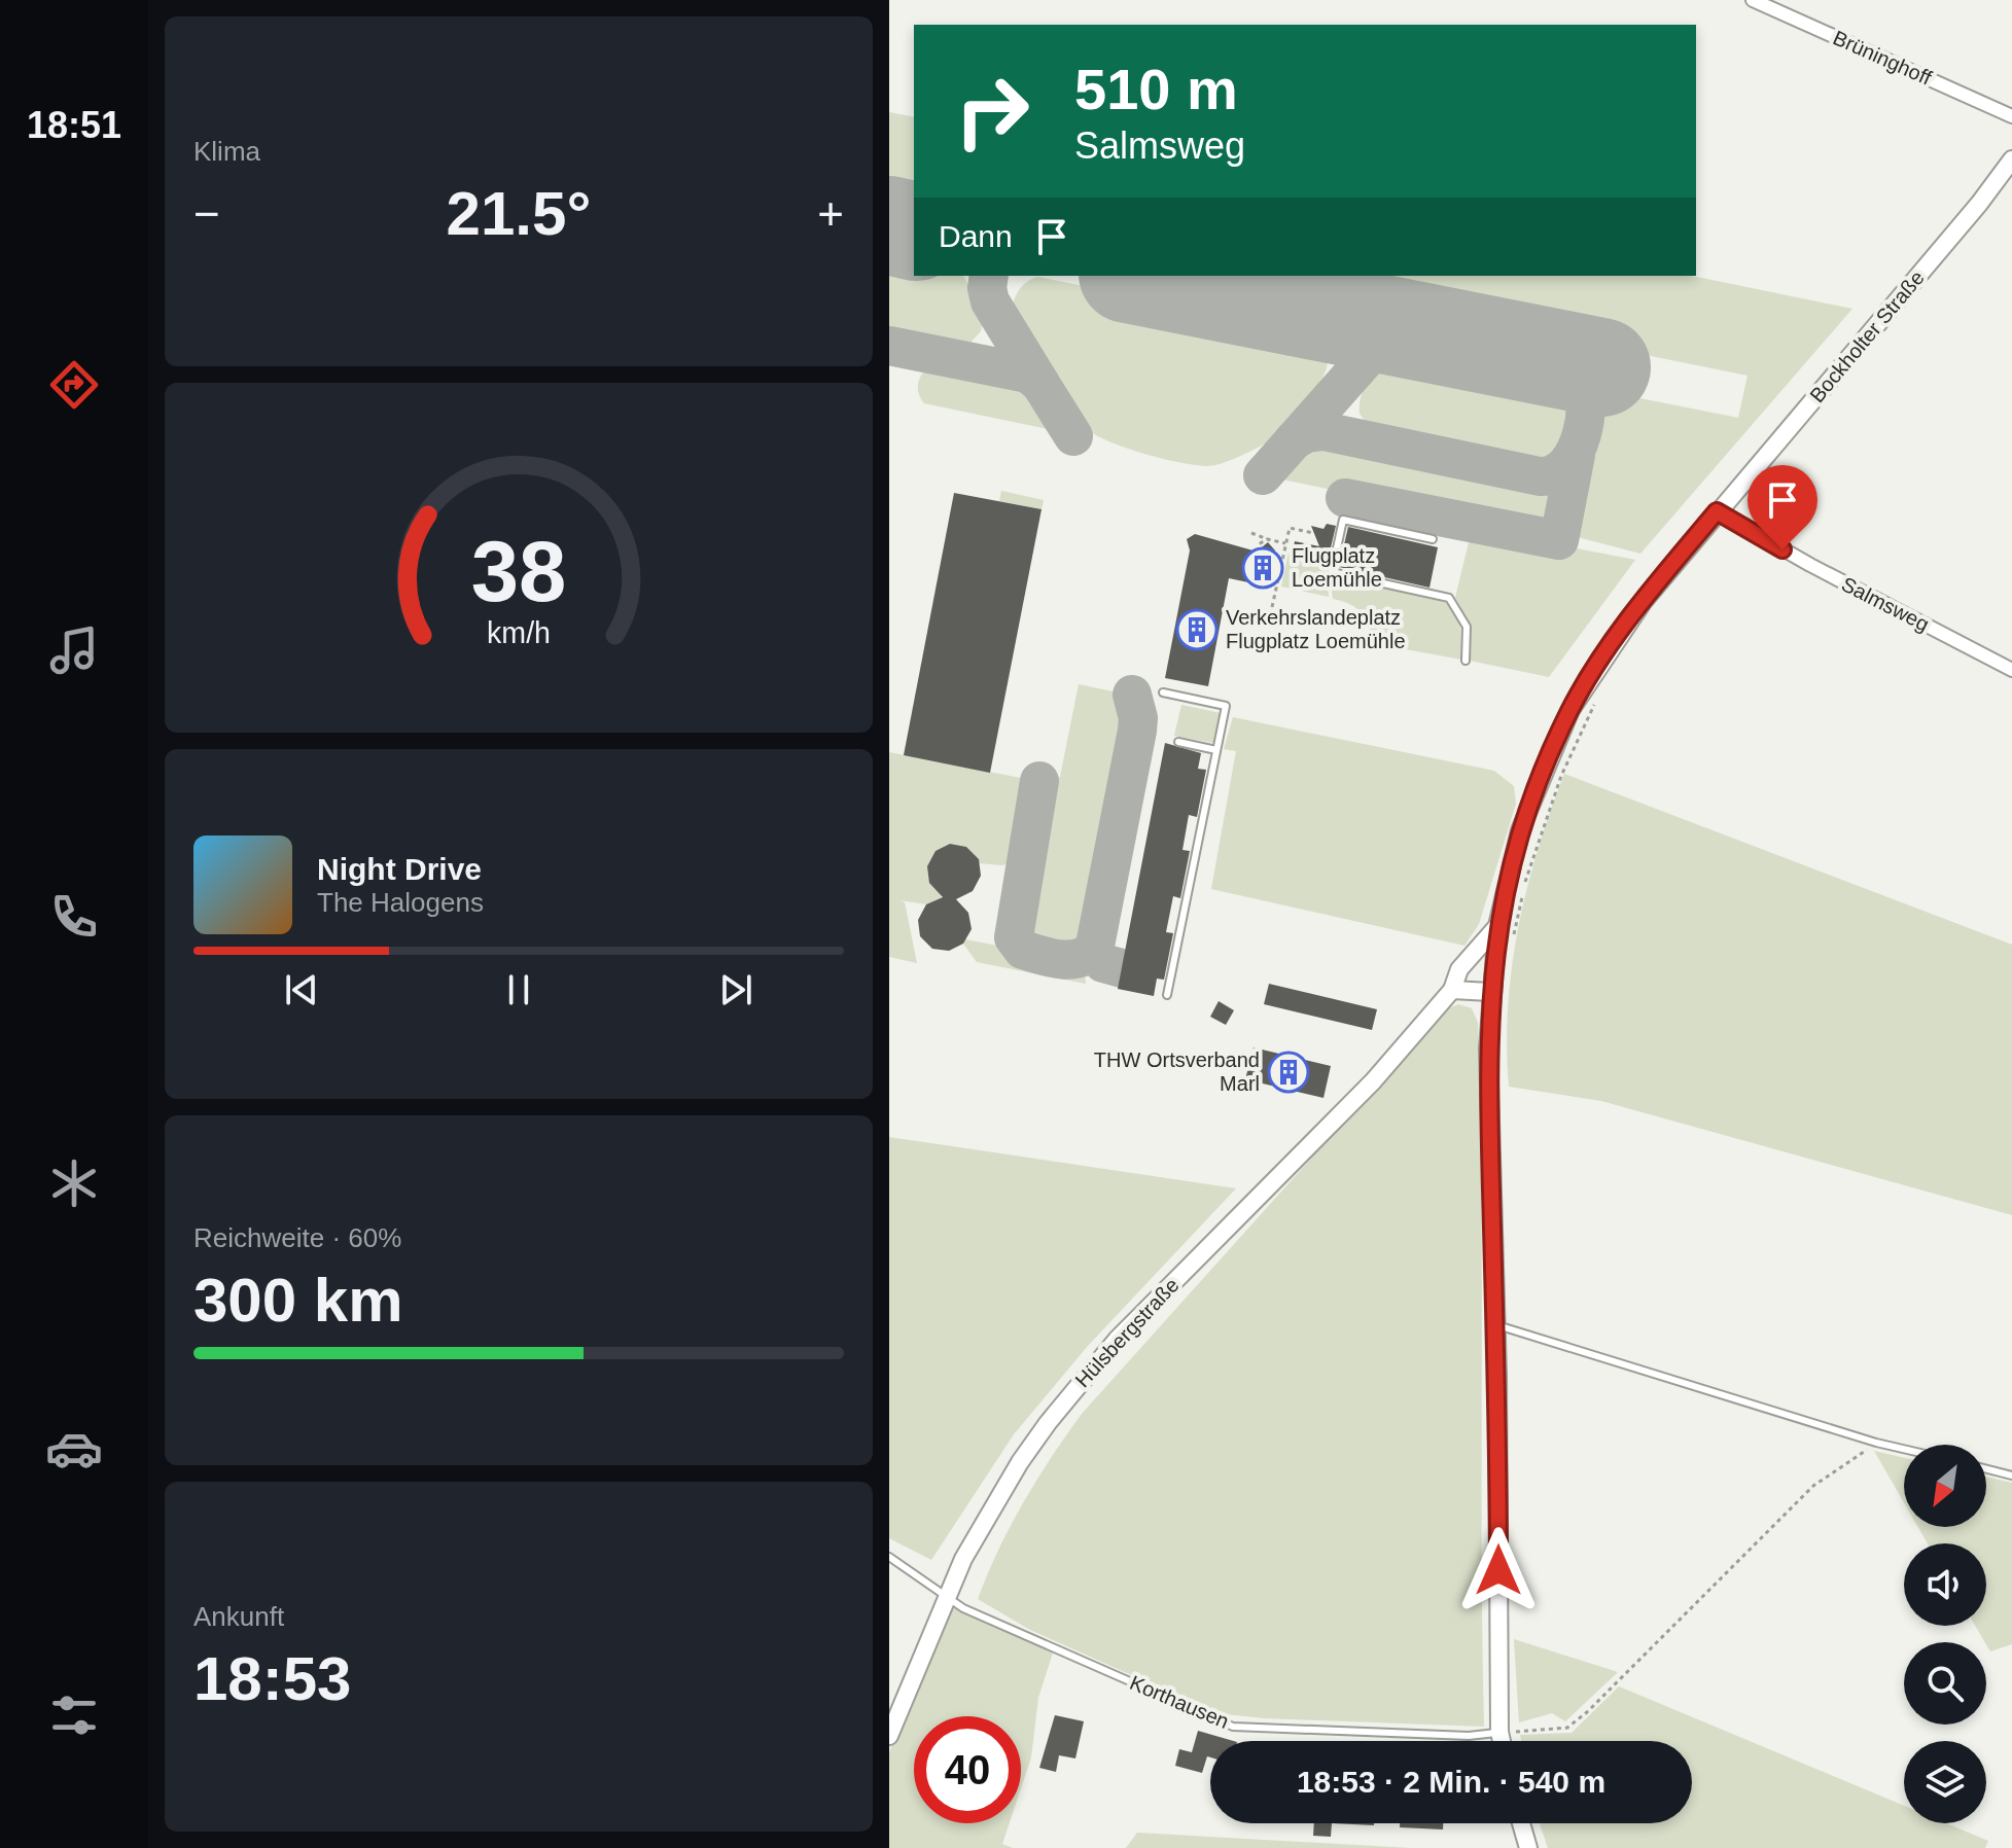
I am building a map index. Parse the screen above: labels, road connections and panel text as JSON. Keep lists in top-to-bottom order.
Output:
{
  "streets": {
    "street": [
      "Brüninghoff",
      "Bockholter Straße",
      "Salmsweg",
      "Hülsbergstraße"
    ],
    "lane": ["Korthausen"]
  },
  "crossings": [
    ["Bockholter Straße", "Salmsweg"],
    ["Bockholter Straße", "Hülsbergstraße"],
    ["Bockholter Straße", "Korthausen"],
    ["Hülsbergstraße", "Korthausen"]
  ],
  "places": {
    "building": ["Flugplatz Loemühle", "Verkehrslandeplatz Flugplatz Loemühle", "THW Ortsverband Marl"]
  },
  "north": "bottom left",
  "page": {
    "tabs": "18:51",
    "tile": [
      "Klima",
      ["Reichweite · 60%", "300 km"],
      ["Ankunft", "18:53"]
    ],
    "turn": ["510 m", "Salmsweg"],
    "heat": ["−", "21.5°", "+"],
    "then": "Dann",
    "song": ["Night Drive", "The Halogens"],
    "limit": "40",
    "trip": "18:53 · 2 Min. · 540 m",
    "gauge": ["38", "km/h"]
  }
}
